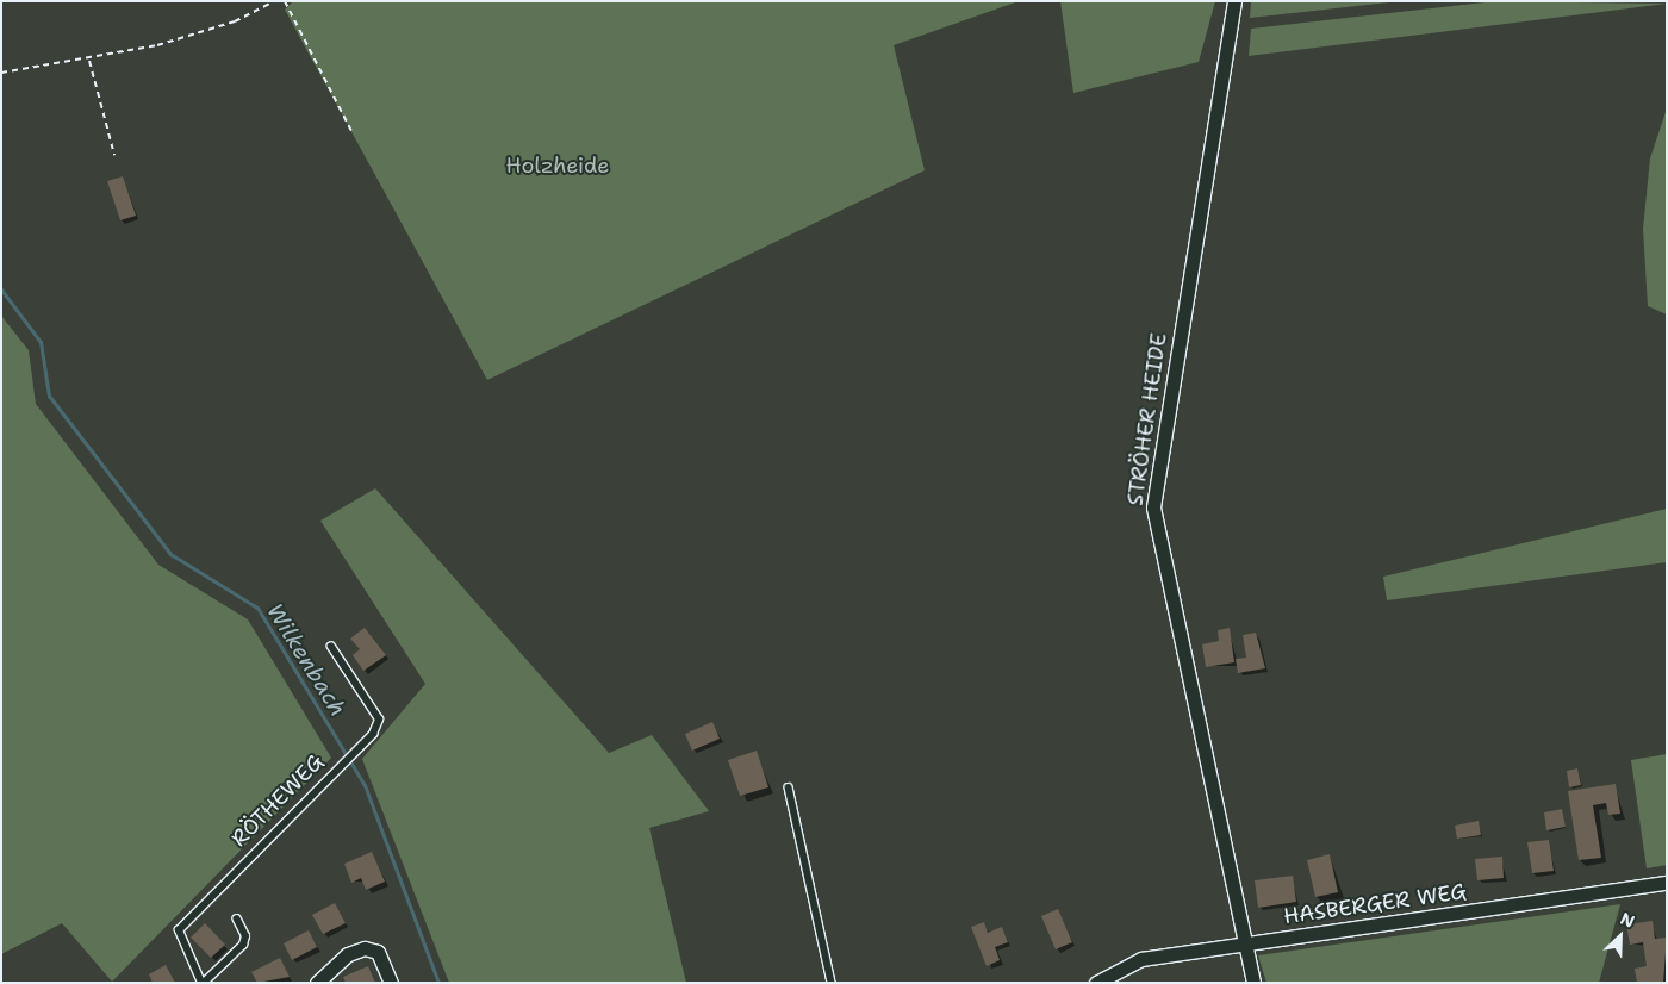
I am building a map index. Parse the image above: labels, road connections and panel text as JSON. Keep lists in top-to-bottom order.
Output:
{
  "streets": {
    "street": ["STRÖHER HEIDE", "HASBERGER WEG"],
    "lane": ["RÖTHEWEG"]
  },
  "crossings": [
    ["STRÖHER HEIDE", "HASBERGER WEG"]
  ],
  "water": ["Wilkenbach"],
  "parks": ["Holzheide"],
  "north": "top right"
}
